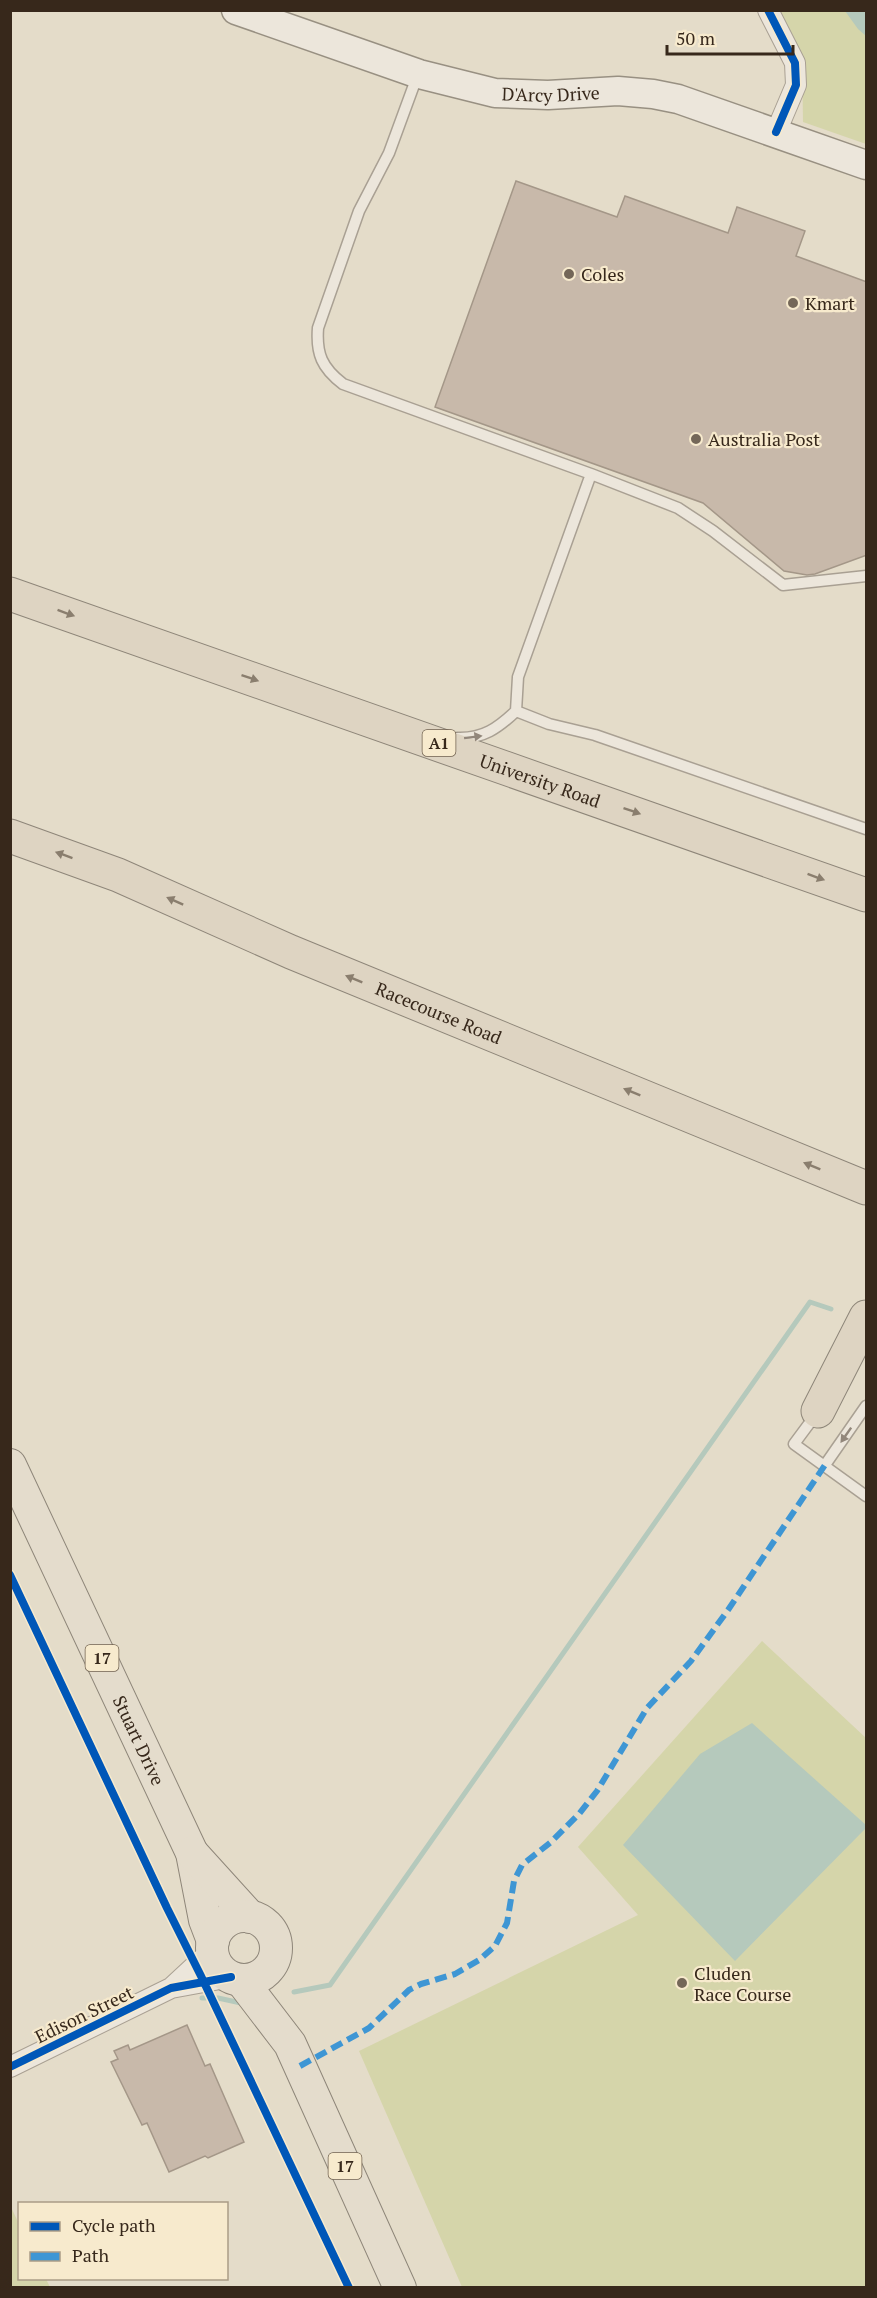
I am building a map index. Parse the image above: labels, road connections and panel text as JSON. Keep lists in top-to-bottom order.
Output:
{
  "streets": {
    "highway": ["A1", "University Road", "Racecourse Road"],
    "main road": ["D'Arcy Drive", "17", "Stuart Drive"],
    "street": ["Edison Street"]
  },
  "crossings": [
    ["17", "Stuart Drive"],
    ["17", "Edison Street"],
    ["Stuart Drive", "Edison Street"]
  ],
  "one_way": ["University Road", "Racecourse Road"],
  "places": [
    "Coles",
    "Kmart",
    "Australia Post",
    "Cluden Race Course"
  ],
  "legend": ["Cycle path", "Path"],
  "scale_bar": "50 m"
}
